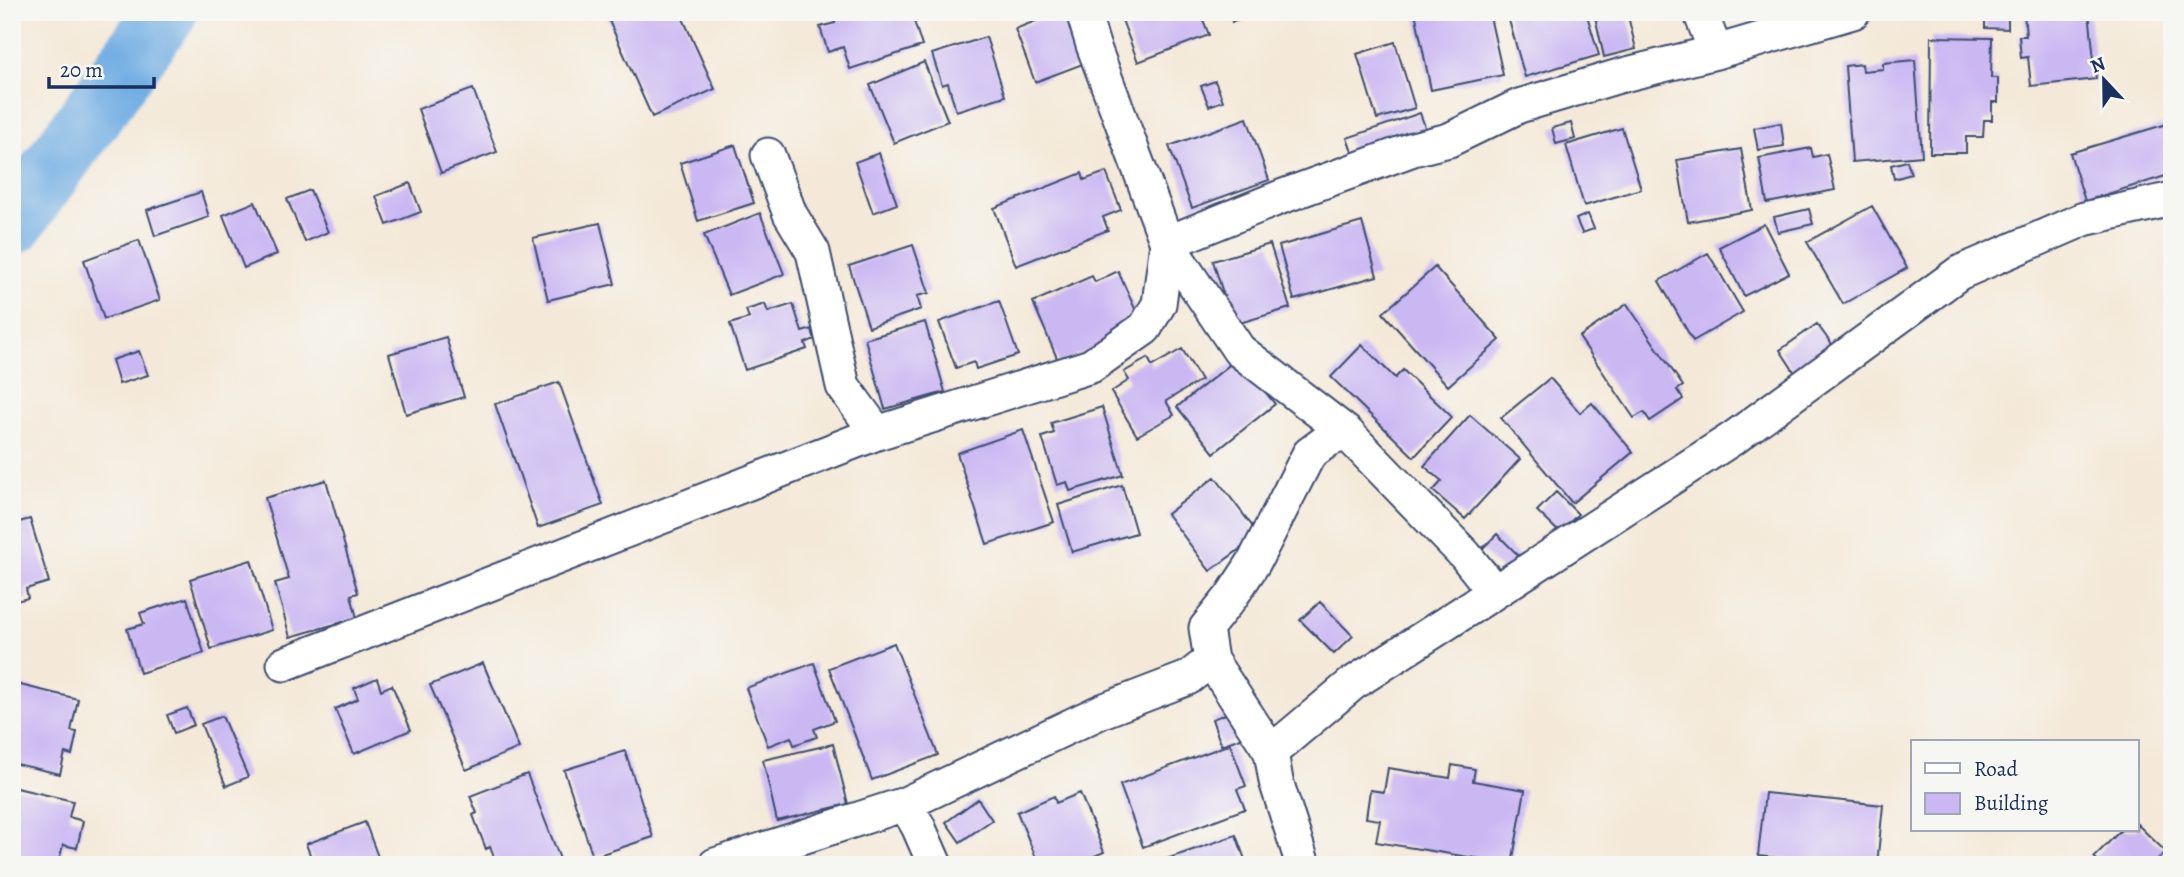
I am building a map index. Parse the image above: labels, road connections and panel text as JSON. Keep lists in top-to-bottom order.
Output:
{
  "legend": ["Road", "Building"],
  "scale_bar": "20 m",
  "north": "top"
}
